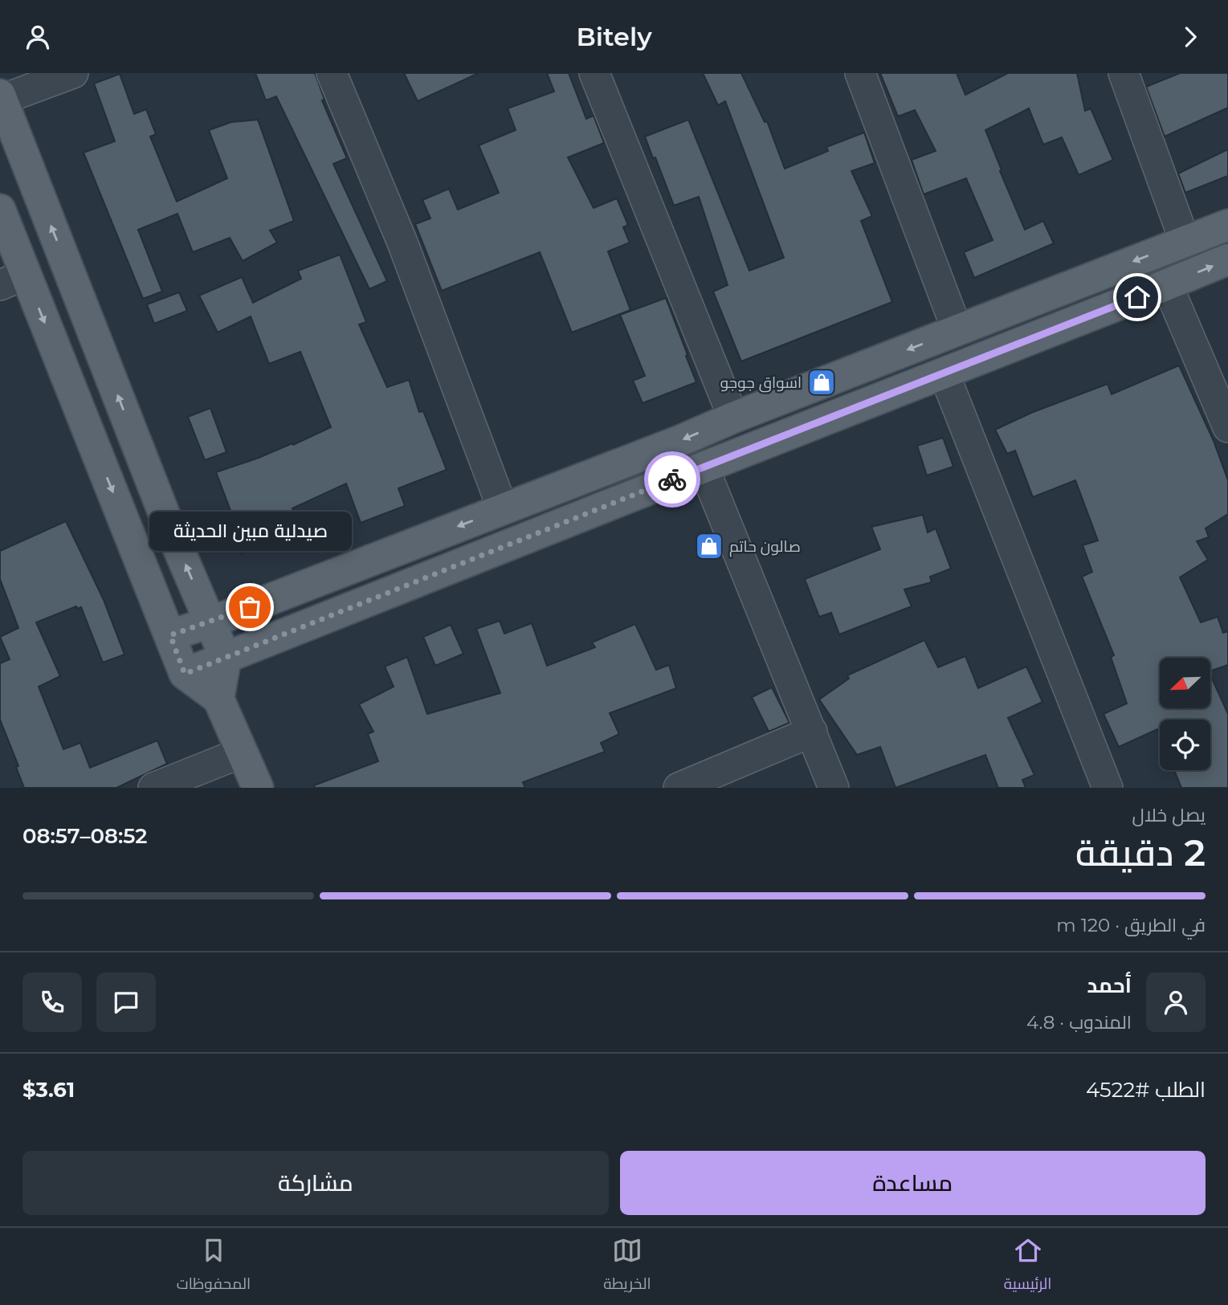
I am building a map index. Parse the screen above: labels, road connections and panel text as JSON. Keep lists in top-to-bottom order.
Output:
{
  "places": {
    "shop": ["اسواق جوجو", "صالون حاتم"],
    "other": ["صيدلية مبين الحديثة"]
  },
  "north": "bottom left",
  "page": {
    "header": "Bitely",
    "bubble": "صيدلية مبين الحديثة",
    "heading": ["2 دقيقة", "يصل خلال", "08:52–08:57"],
    "panel": [
      "أحمد",
      "المندوب · 4.8",
      "الطلب #4522",
      "$3.61"
    ],
    "bar": "في الطريق · 120 m",
    "buttons": ["مساعدة", "مشاركة"],
    "tabs": ["الرئيسية", "الخريطة", "المحفوظات"]
  }
}
